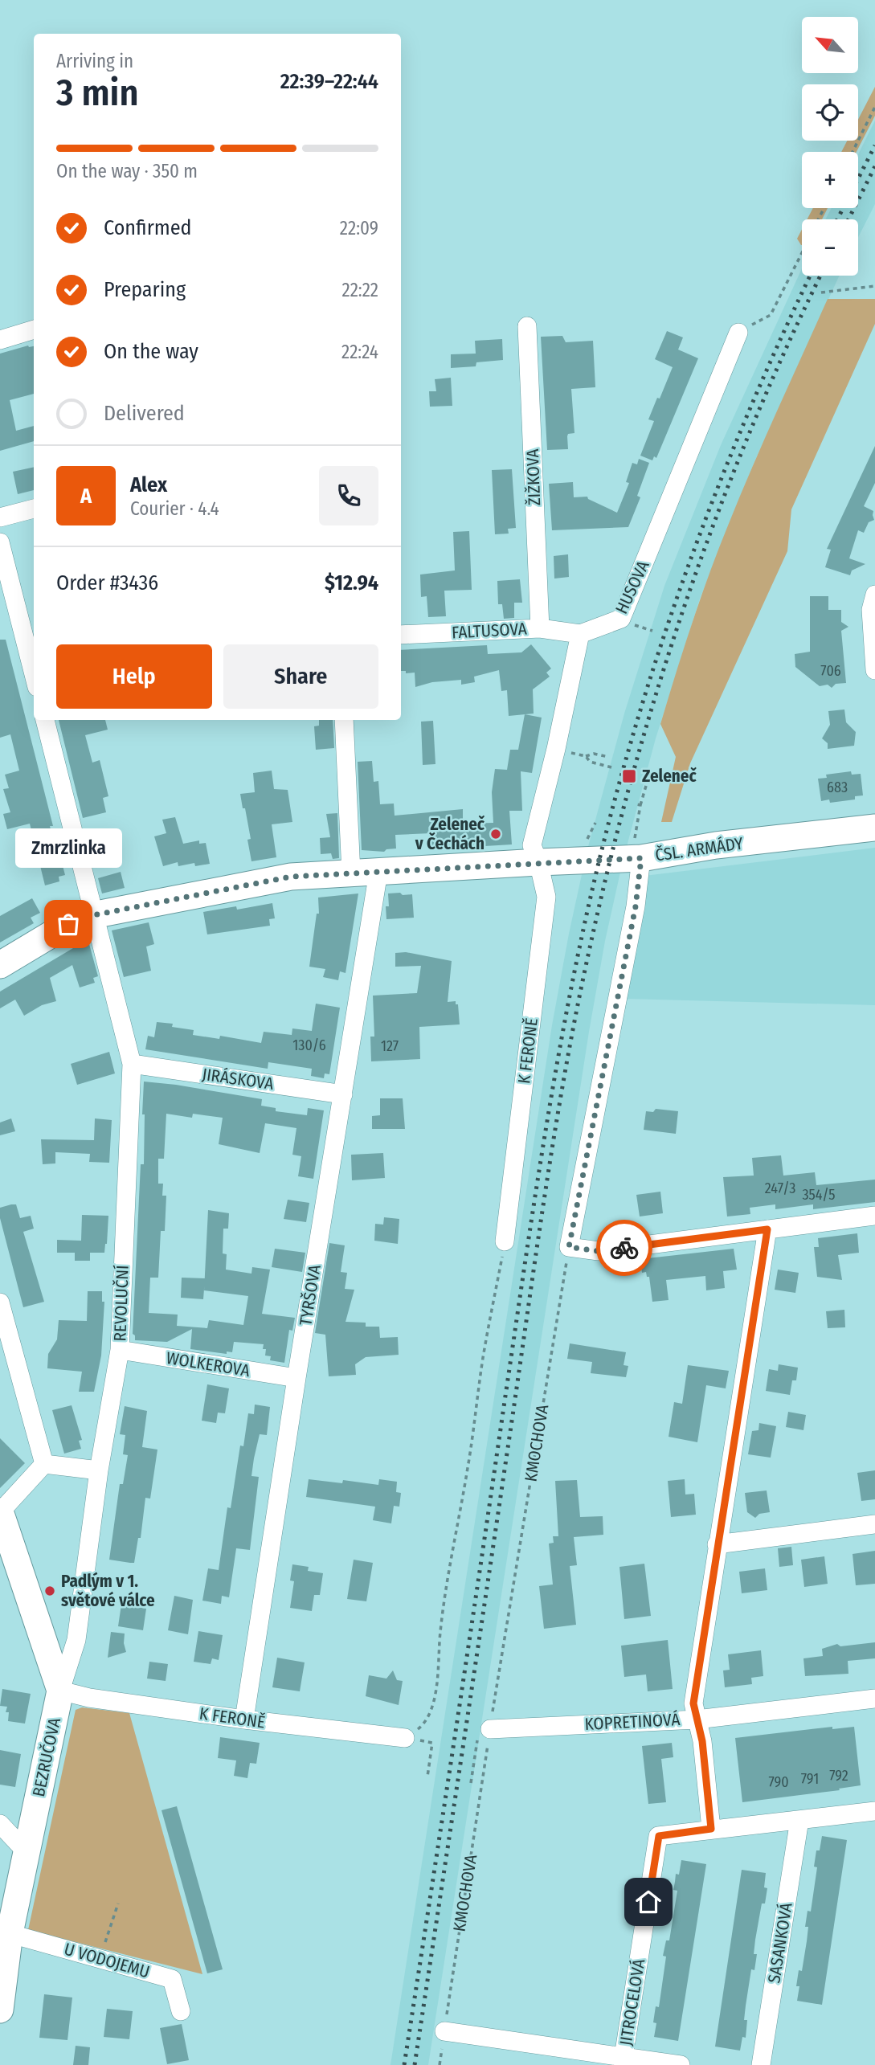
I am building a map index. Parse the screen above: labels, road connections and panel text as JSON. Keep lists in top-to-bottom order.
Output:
{
  "streets": {
    "street": [
      "ŽIŽKOVA",
      "HUSOVA",
      "FALTUSOVA",
      "ČSL. ARMÁDY",
      "K FERONĚ",
      "JIRÁSKOVA",
      "TYRŠOVA",
      "REVOLUČNÍ",
      "WOLKEROVA",
      "KOPRETINOVÁ",
      "BEZRUČOVA",
      "SASANKOVÁ",
      "U VODOJEMU",
      "JITROCELOVÁ"
    ],
    "path": ["KMOCHOVA"]
  },
  "crossings": [
    ["ŽIŽKOVA", "FALTUSOVA"],
    ["HUSOVA", "FALTUSOVA"],
    ["ČSL. ARMÁDY", "K FERONĚ"],
    ["ČSL. ARMÁDY", "TYRŠOVA"],
    ["ČSL. ARMÁDY", "REVOLUČNÍ"],
    ["K FERONĚ", "TYRŠOVA"],
    ["K FERONĚ", "REVOLUČNÍ"],
    ["K FERONĚ", "BEZRUČOVA"],
    ["JIRÁSKOVA", "TYRŠOVA"],
    ["JIRÁSKOVA", "REVOLUČNÍ"],
    ["TYRŠOVA", "WOLKEROVA"],
    ["REVOLUČNÍ", "WOLKEROVA"],
    ["REVOLUČNÍ", "BEZRUČOVA"],
    ["KMOCHOVA", "KOPRETINOVÁ"],
    ["KMOCHOVA", "JITROCELOVÁ"],
    ["BEZRUČOVA", "U VODOJEMU"]
  ],
  "places": {
    "transit": ["Zeleneč"],
    "other": ["Zeleneč v Čechách", "Zmrzlinka", "Padlým v 1. světové válce"]
  },
  "house_numbers": [
    "706",
    "683",
    "130/6",
    "127",
    "247/3",
    "354/5",
    "792",
    "791",
    "790"
  ],
  "north": "top left",
  "page": {
    "map_buttons": ["+", "−"],
    "heading": ["3 min", "Arriving in", "22:39–22:44"],
    "panel": [
      "Alex",
      "Courier · 4.4",
      "Order #3436",
      "$12.94"
    ],
    "bar": "On the way · 350 m",
    "list": [
      ["Confirmed", "22:09"],
      ["Preparing", "22:22"],
      ["On the way", "22:24"],
      "Delivered"
    ],
    "round": "A",
    "buttons": ["Help", "Share"],
    "bubble": "Zmrzlinka"
  }
}
